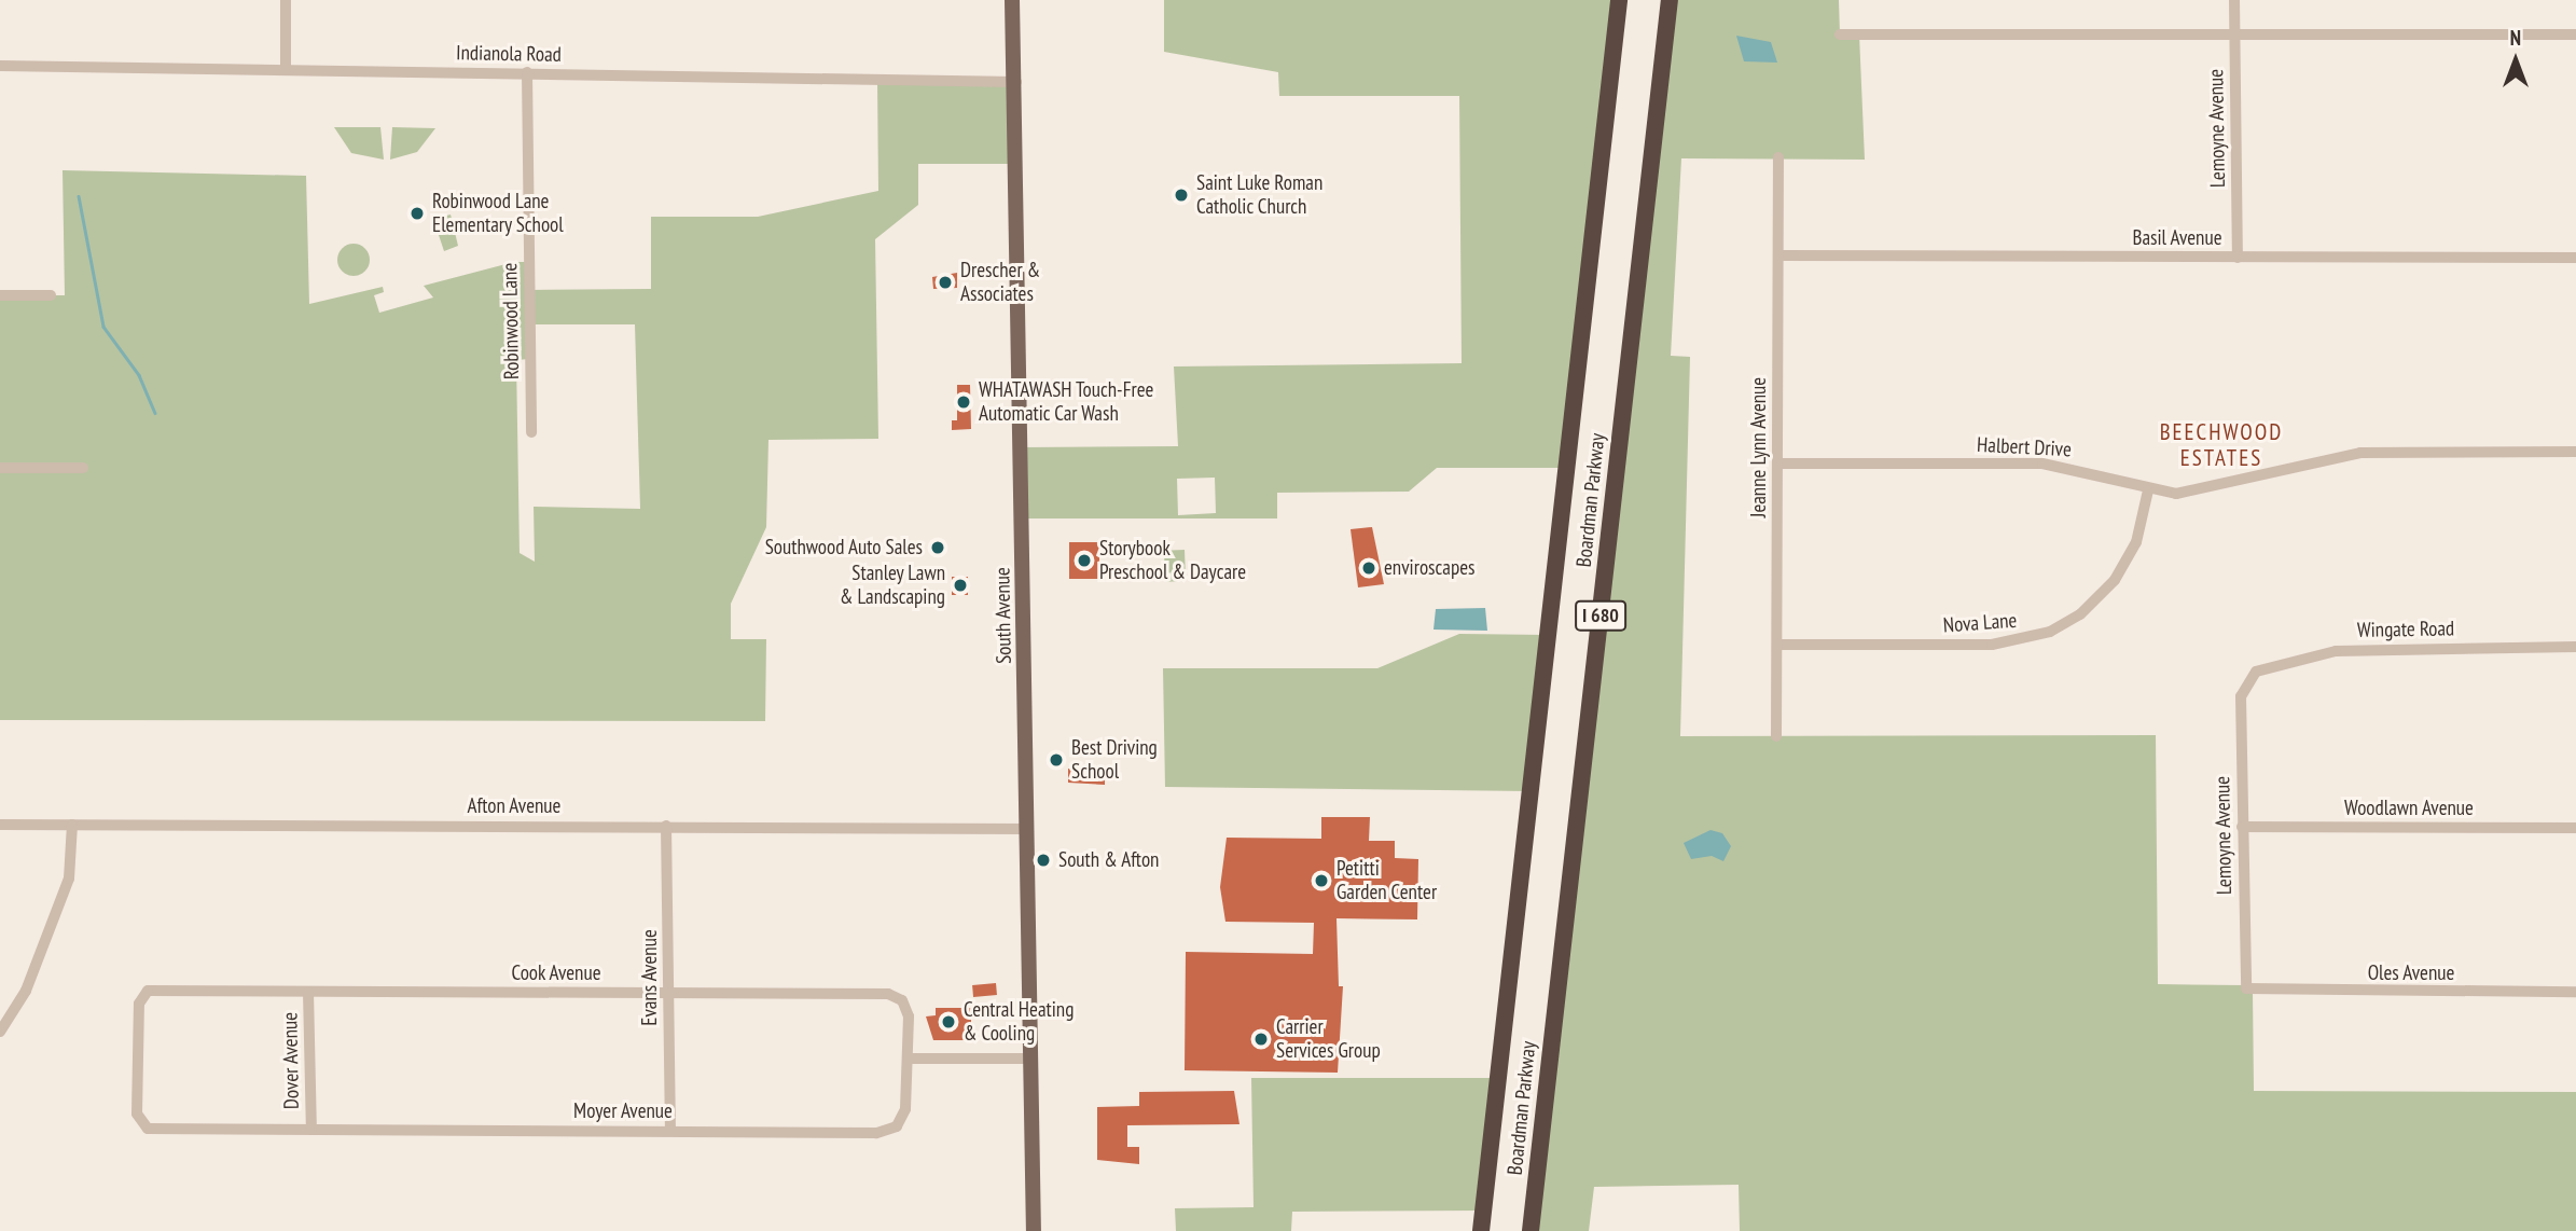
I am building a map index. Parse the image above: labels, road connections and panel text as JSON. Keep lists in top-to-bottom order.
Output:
{
  "streets": {
    "highway": ["Boardman Parkway", "I 680"],
    "main road": ["South Avenue"],
    "street": [
      "Indianola Road",
      "Lemoyne Avenue",
      "Basil Avenue",
      "Robinwood Lane",
      "Jeanne Lynn Avenue",
      "Halbert Drive",
      "Nova Lane",
      "Wingate Road",
      "Afton Avenue",
      "Woodlawn Avenue",
      "Cook Avenue",
      "Oles Avenue",
      "Evans Avenue",
      "Dover Avenue",
      "Moyer Avenue"
    ]
  },
  "crossings": [
    ["Indianola Road", "Robinwood Lane"],
    ["Indianola Road", "South Avenue"],
    ["Lemoyne Avenue", "Basil Avenue"],
    ["Lemoyne Avenue", "Wingate Road"],
    ["Lemoyne Avenue", "Woodlawn Avenue"],
    ["Lemoyne Avenue", "Oles Avenue"],
    ["Basil Avenue", "Jeanne Lynn Avenue"],
    ["Jeanne Lynn Avenue", "Halbert Drive"],
    ["Jeanne Lynn Avenue", "Nova Lane"],
    ["Halbert Drive", "Nova Lane"],
    ["South Avenue", "Afton Avenue"],
    ["Afton Avenue", "Evans Avenue"],
    ["Cook Avenue", "Evans Avenue"],
    ["Cook Avenue", "Dover Avenue"],
    ["Cook Avenue", "Moyer Avenue"],
    ["Evans Avenue", "Moyer Avenue"],
    ["Dover Avenue", "Moyer Avenue"]
  ],
  "districts": ["BEECHWOOD ESTATES"],
  "places": [
    "Saint Luke Roman Catholic Church",
    "Robinwood Lane Elementary School",
    "Drescher & Associates",
    "WHATAWASH Touch-Free Automatic Car Wash",
    "Southwood Auto Sales",
    "Storybook Preschool & Daycare",
    "enviroscapes",
    "Stanley Lawn & Landscaping",
    "Best Driving School",
    "South & Afton",
    "Petitti Garden Center",
    "Central Heating & Cooling",
    "Carrier Services Group"
  ],
  "north": "top"
}
